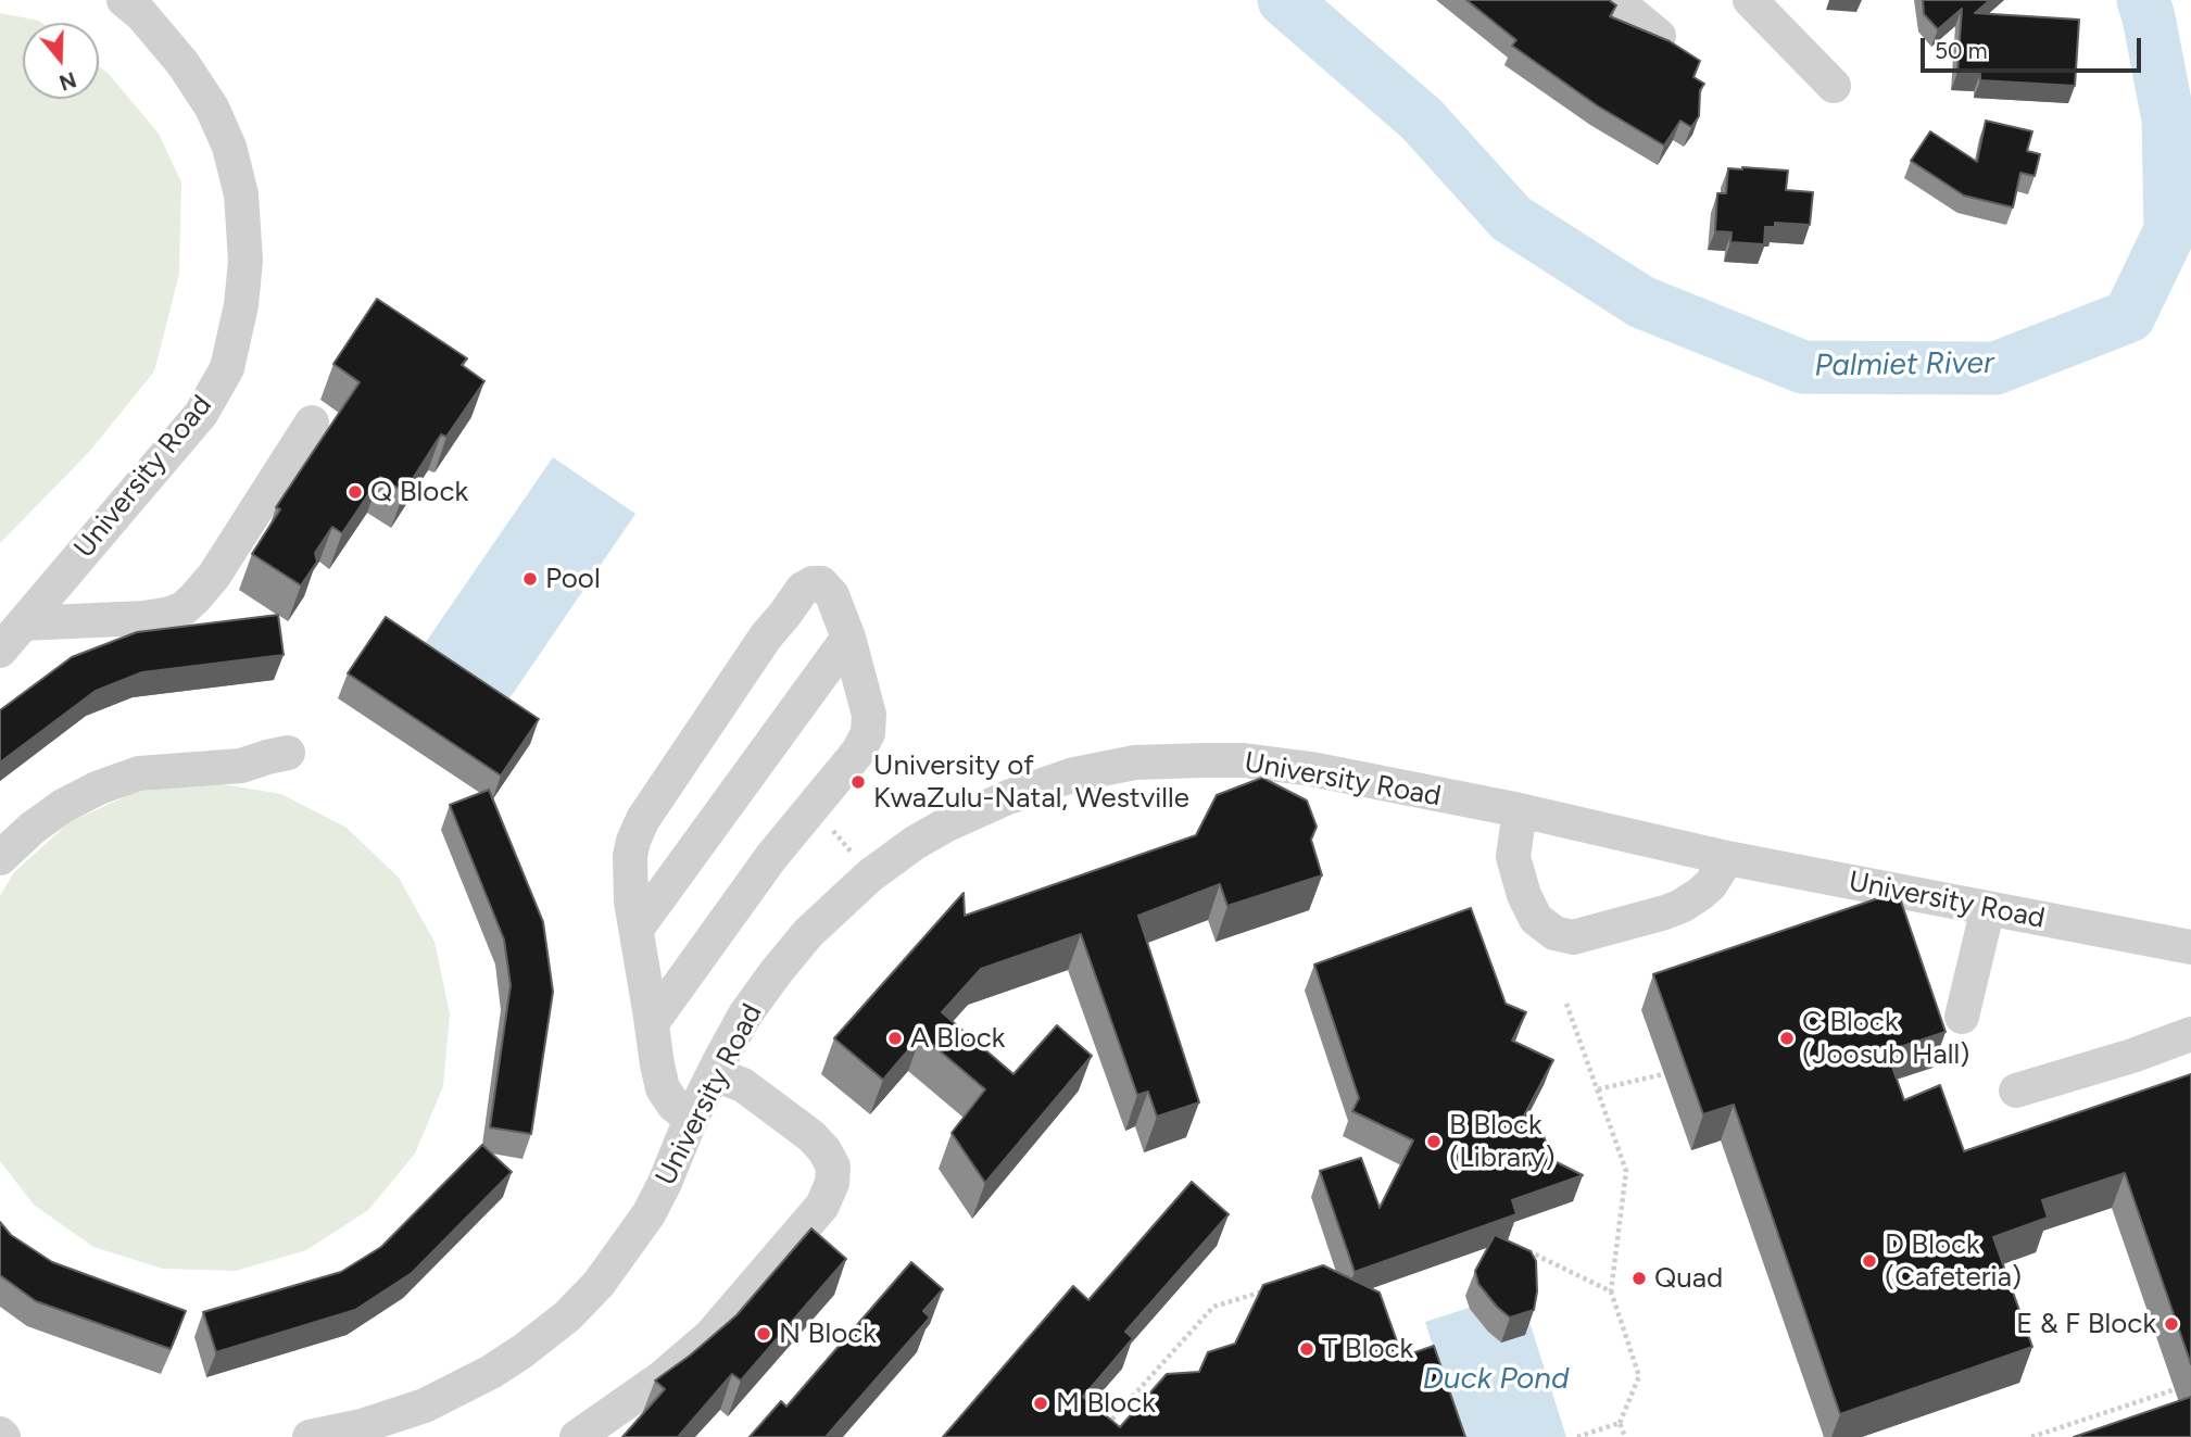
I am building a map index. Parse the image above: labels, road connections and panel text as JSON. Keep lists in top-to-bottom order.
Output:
{
  "streets": {
    "street": ["University Road"]
  },
  "water": ["Palmiet River", "Duck Pond"],
  "places": [
    "Q Block",
    "Pool",
    "University of KwaZulu-Natal, Westville",
    "A Block",
    "C Block (Joosub Hall)",
    "B Block (Library)",
    "D Block (Cafeteria)",
    "Quad",
    "E & F Block",
    "N Block",
    "T Block",
    "M Block"
  ],
  "scale_bar": "50 m",
  "north": "bottom"
}
